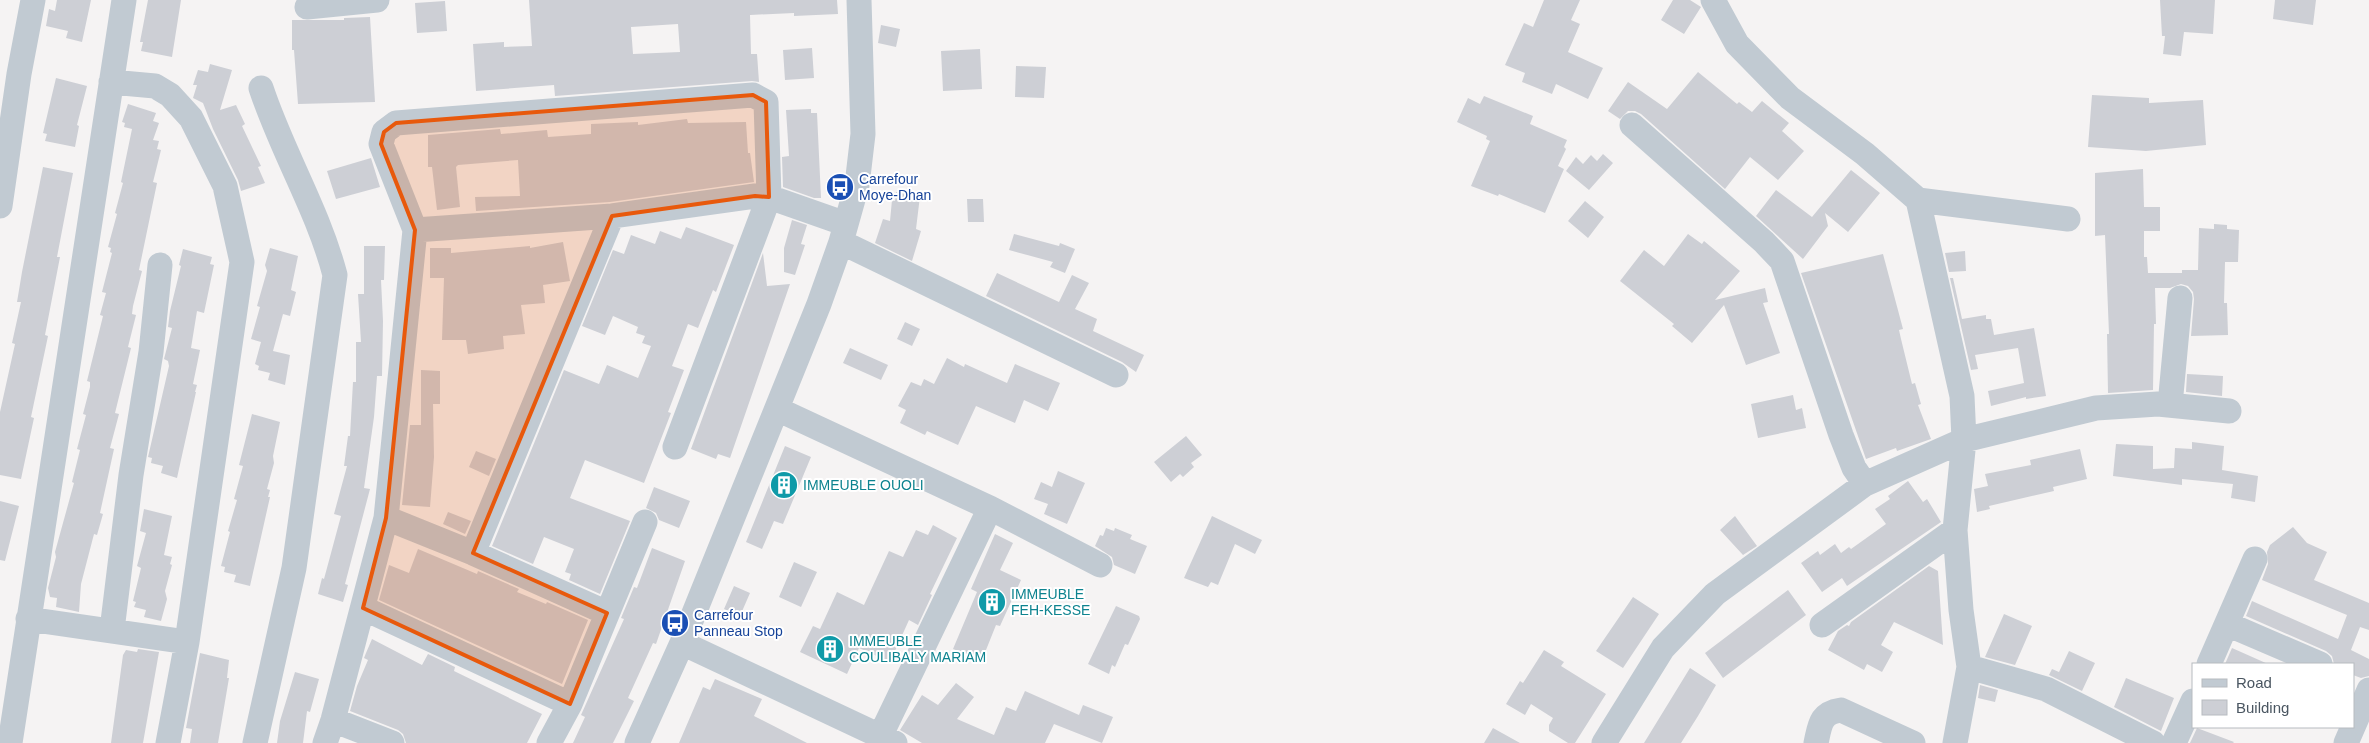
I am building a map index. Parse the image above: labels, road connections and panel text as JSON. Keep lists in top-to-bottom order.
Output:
{
  "places": {
    "bus stop": ["Carrefour Moye-Dhan", "Carrefour Panneau Stop"],
    "building": ["IMMEUBLE OUOLI", "IMMEUBLE FEH-KESSE", "IMMEUBLE COULIBALY MARIAM"]
  },
  "legend": ["Road", "Building"]
}
